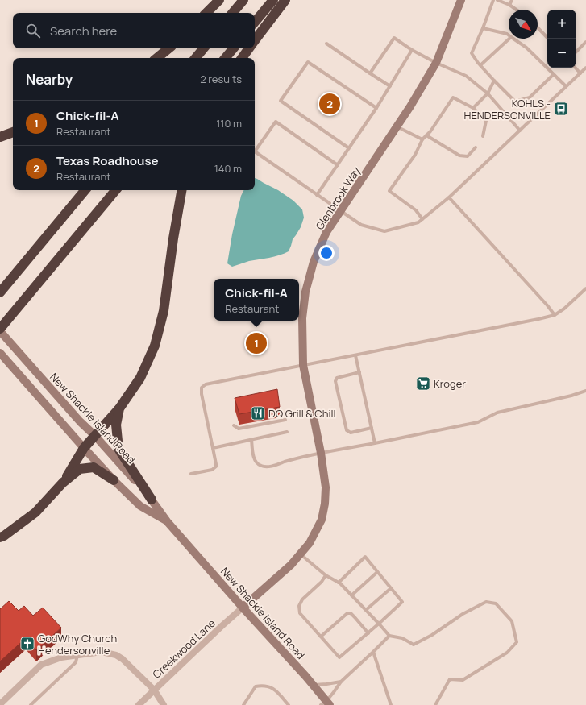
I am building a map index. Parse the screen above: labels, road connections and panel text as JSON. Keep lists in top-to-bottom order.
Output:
{
  "streets": {
    "main road": ["Glenbrook Way", "New Shackle Island Road"],
    "street": ["Creekwood Lane"]
  },
  "crossings": [
    ["Glenbrook Way", "New Shackle Island Road"],
    ["Glenbrook Way", "Creekwood Lane"],
    ["New Shackle Island Road", "Creekwood Lane"]
  ],
  "places": {
    "bus stop": ["KOHLS - HENDERSONVILLE"],
    "supermarket": ["Kroger"],
    "restaurant": ["DQ Grill & Chill"],
    "church": ["GodWhy Church Hendersonville"]
  },
  "north": "bottom right",
  "page": {
    "map_buttons": ["+", "−"],
    "search": "Search here",
    "heading": ["Nearby", "2 results"],
    "pins": ["2", "1"],
    "list": [
      {
        "mark": "1",
        "name": "Chick-fil-A",
        "note": "Restaurant",
        "value": "110 m"
      },
      {
        "mark": "2",
        "name": "Texas Roadhouse",
        "note": "Restaurant",
        "value": "140 m"
      }
    ],
    "popup": ["Chick-fil-A", "Restaurant"]
  }
}
